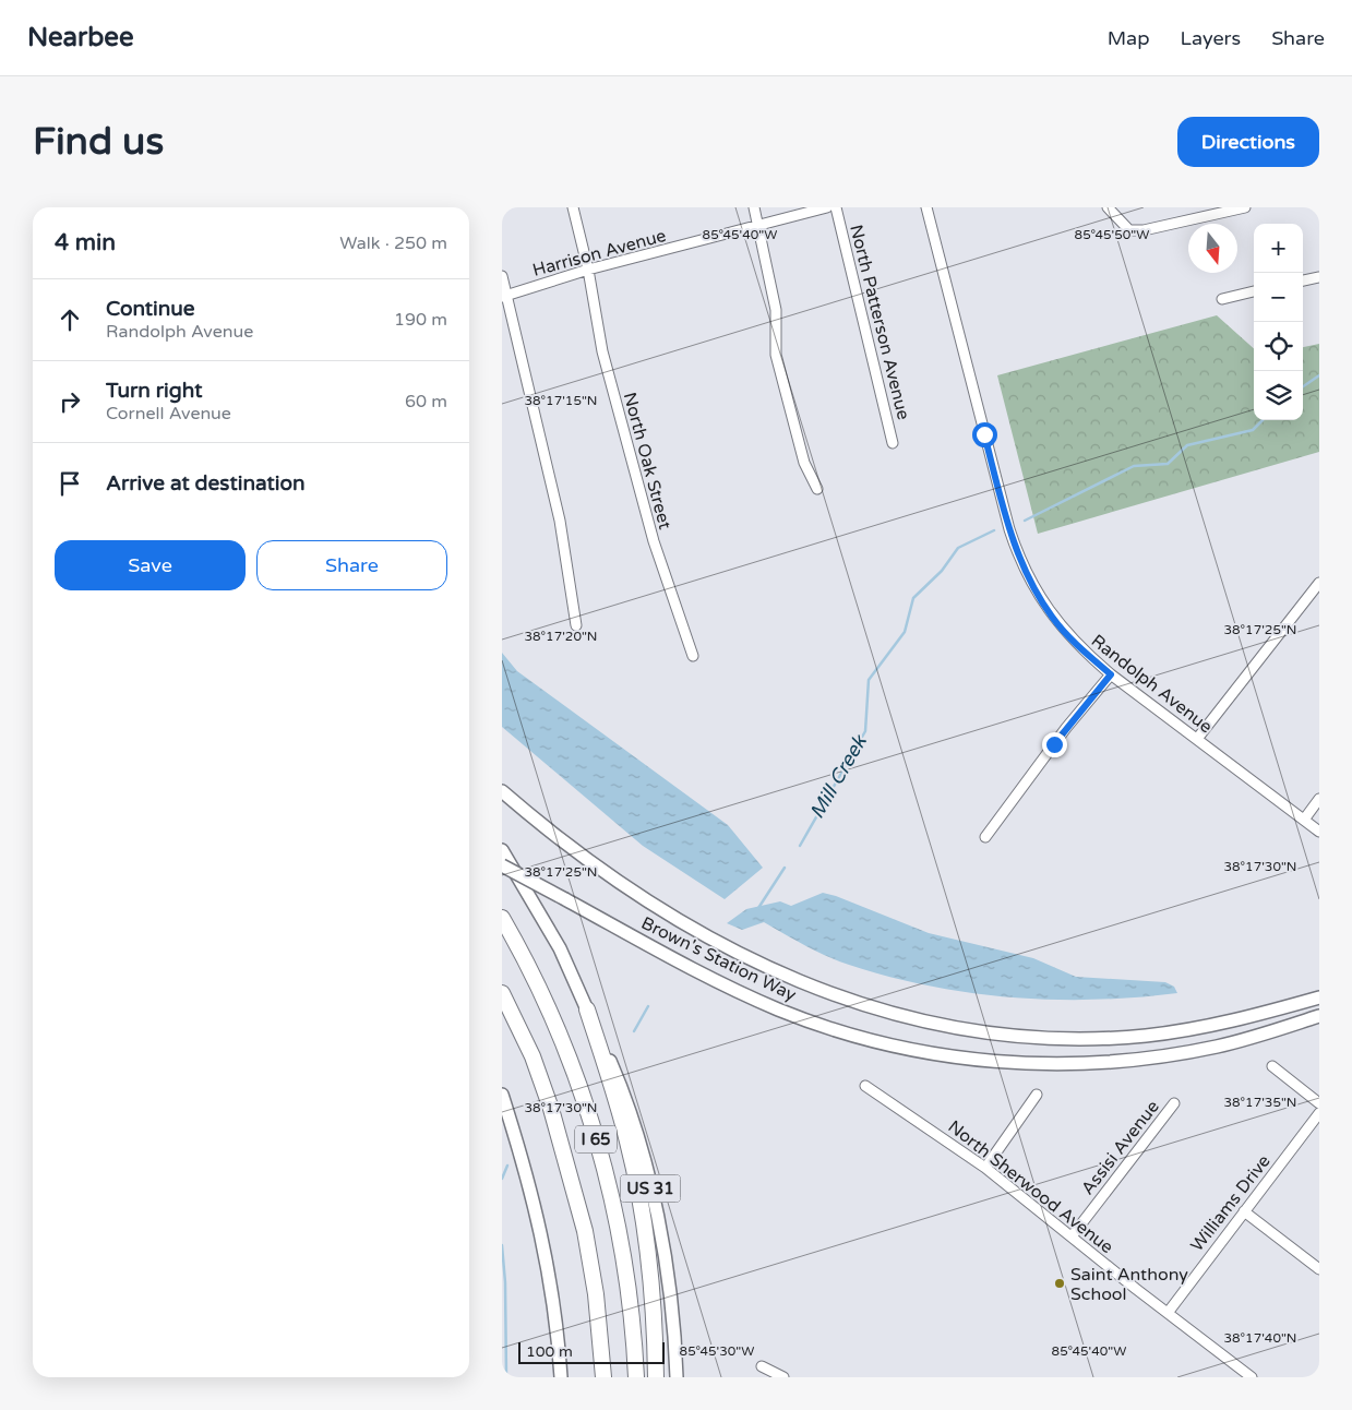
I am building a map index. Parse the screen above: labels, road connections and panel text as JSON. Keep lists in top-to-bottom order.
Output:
{
  "streets": {
    "highway": ["I 65"],
    "main road": ["Brown's Station Way", "US 31"],
    "street": [
      "Harrison Avenue",
      "North Patterson Avenue",
      "North Oak Street",
      "Randolph Avenue",
      "Assisi Avenue",
      "North Sherwood Avenue",
      "Williams Drive"
    ]
  },
  "crossings": [
    ["Harrison Avenue", "North Oak Street"],
    ["Assisi Avenue", "North Sherwood Avenue"],
    ["North Sherwood Avenue", "Williams Drive"]
  ],
  "water": ["Mill Creek"],
  "places": ["Saint Anthony School"],
  "scale_bar": "100 m",
  "north": "bottom",
  "page": {
    "header": "Nearbee",
    "nav": ["Map", "Layers", "Share"],
    "buttons": [
      "Directions",
      ["Save", "Share"]
    ],
    "title": "Find us",
    "heading": ["4 min", "Walk · 250 m"],
    "map_buttons": ["+", "−"],
    "list": [
      ["Continue", "Randolph Avenue", "190 m"],
      ["Turn right", "Cornell Avenue", "60 m"],
      "Arrive at destination"
    ],
    "scale": "100 m"
  },
  "coordinates": [
    "85°45'40\"W",
    "85°45'50\"W",
    "38°17'15\"N",
    "38°17'25\"N",
    "38°17'20\"N",
    "38°17'30\"N",
    "38°17'35\"N",
    "38°17'40\"N",
    "85°45'30\"W"
  ]
}
